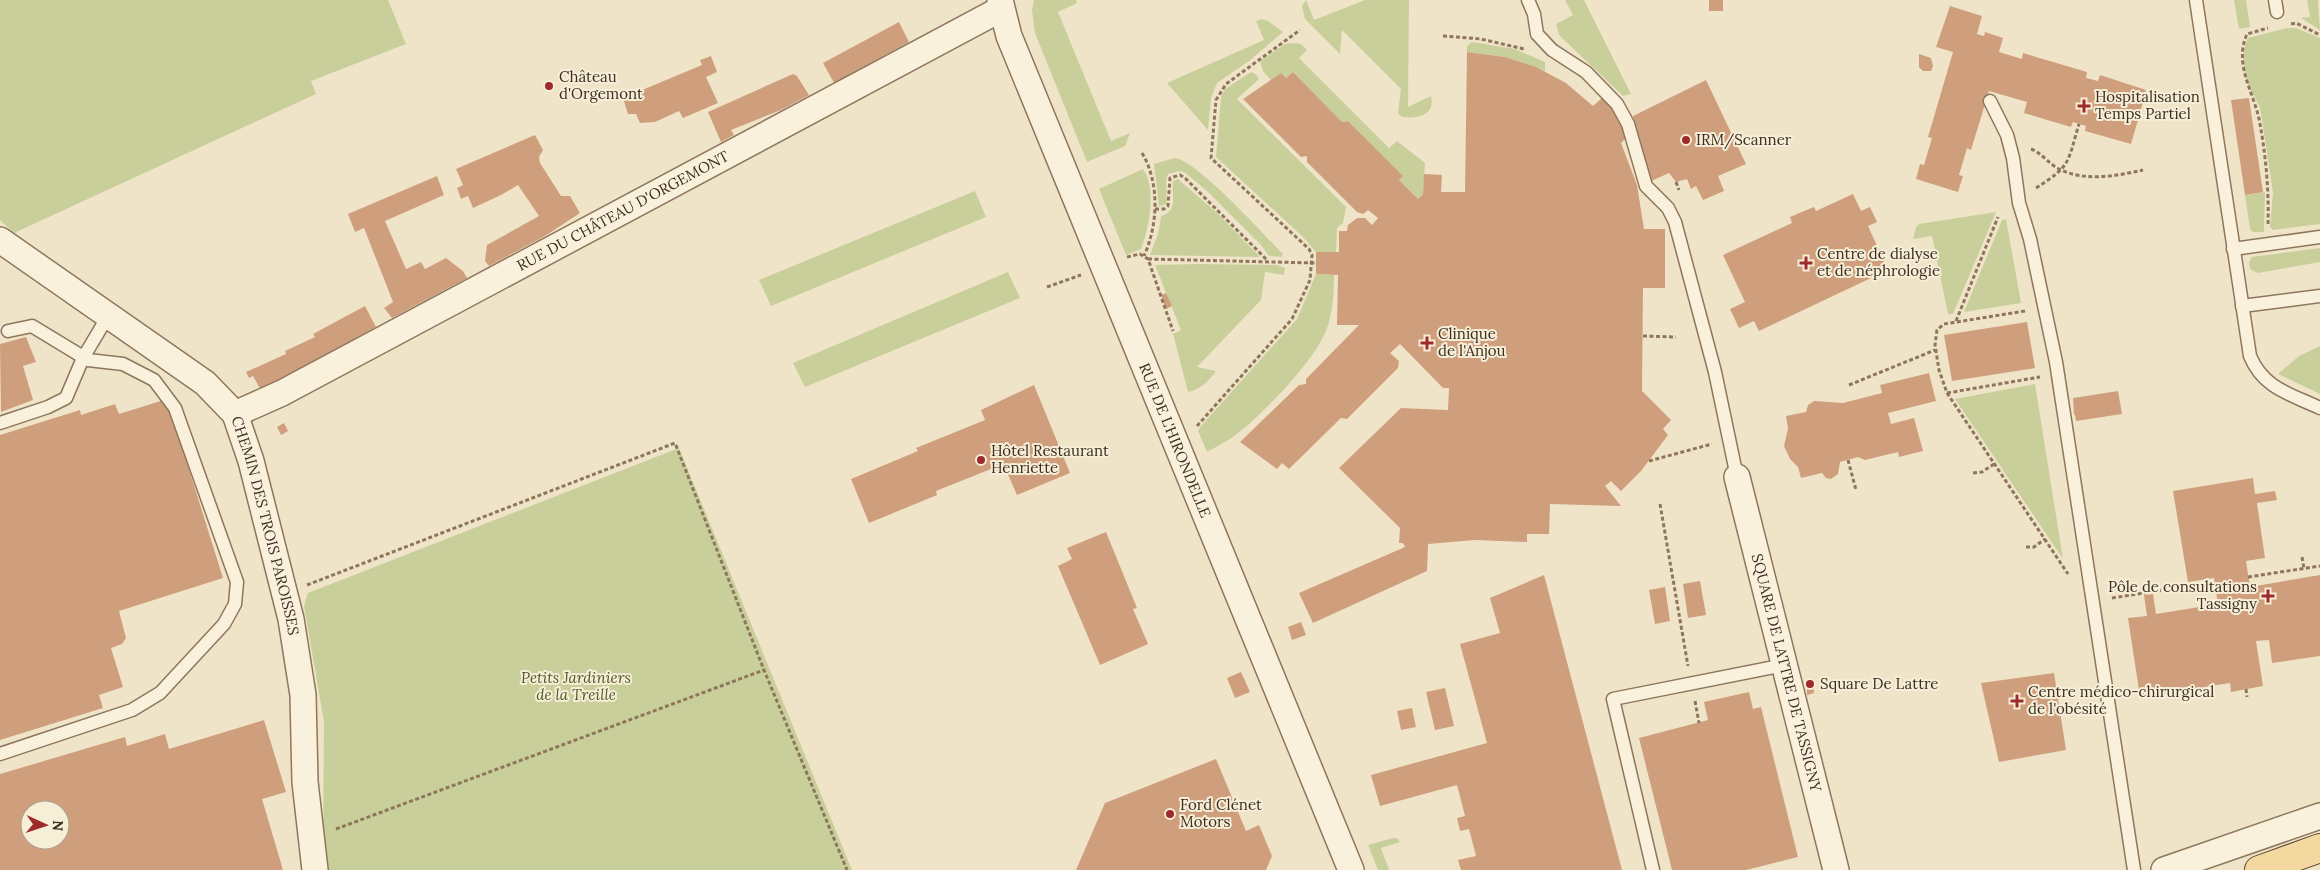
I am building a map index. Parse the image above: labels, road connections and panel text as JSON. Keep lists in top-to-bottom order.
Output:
{
  "streets": {
    "street": [
      "RUE DU CHÂTEAU D'ORGEMONT",
      "RUE DE L'HIRONDELLE",
      "CHEMIN DES TROIS PAROISSES",
      "SQUARE DE LATTRE DE TASSIGNY"
    ]
  },
  "crossings": [
    ["RUE DU CHÂTEAU D'ORGEMONT", "RUE DE L'HIRONDELLE"],
    ["RUE DU CHÂTEAU D'ORGEMONT", "CHEMIN DES TROIS PAROISSES"]
  ],
  "parks": ["Petits Jardiniers de la Treille"],
  "places": {
    "other": [
      "Château d'Orgemont",
      "IRM/Scanner",
      "Hôtel Restaurant Henriette",
      "Square De Lattre",
      "Ford Clénet Motors"
    ],
    "health": [
      "Hospitalisation Temps Partiel",
      "Centre de dialyse et de néphrologie",
      "Clinique de l'Anjou",
      "Pôle de consultations Tassigny",
      "Centre médico-chirurgical de l'obésité"
    ]
  },
  "north": "right"
}
